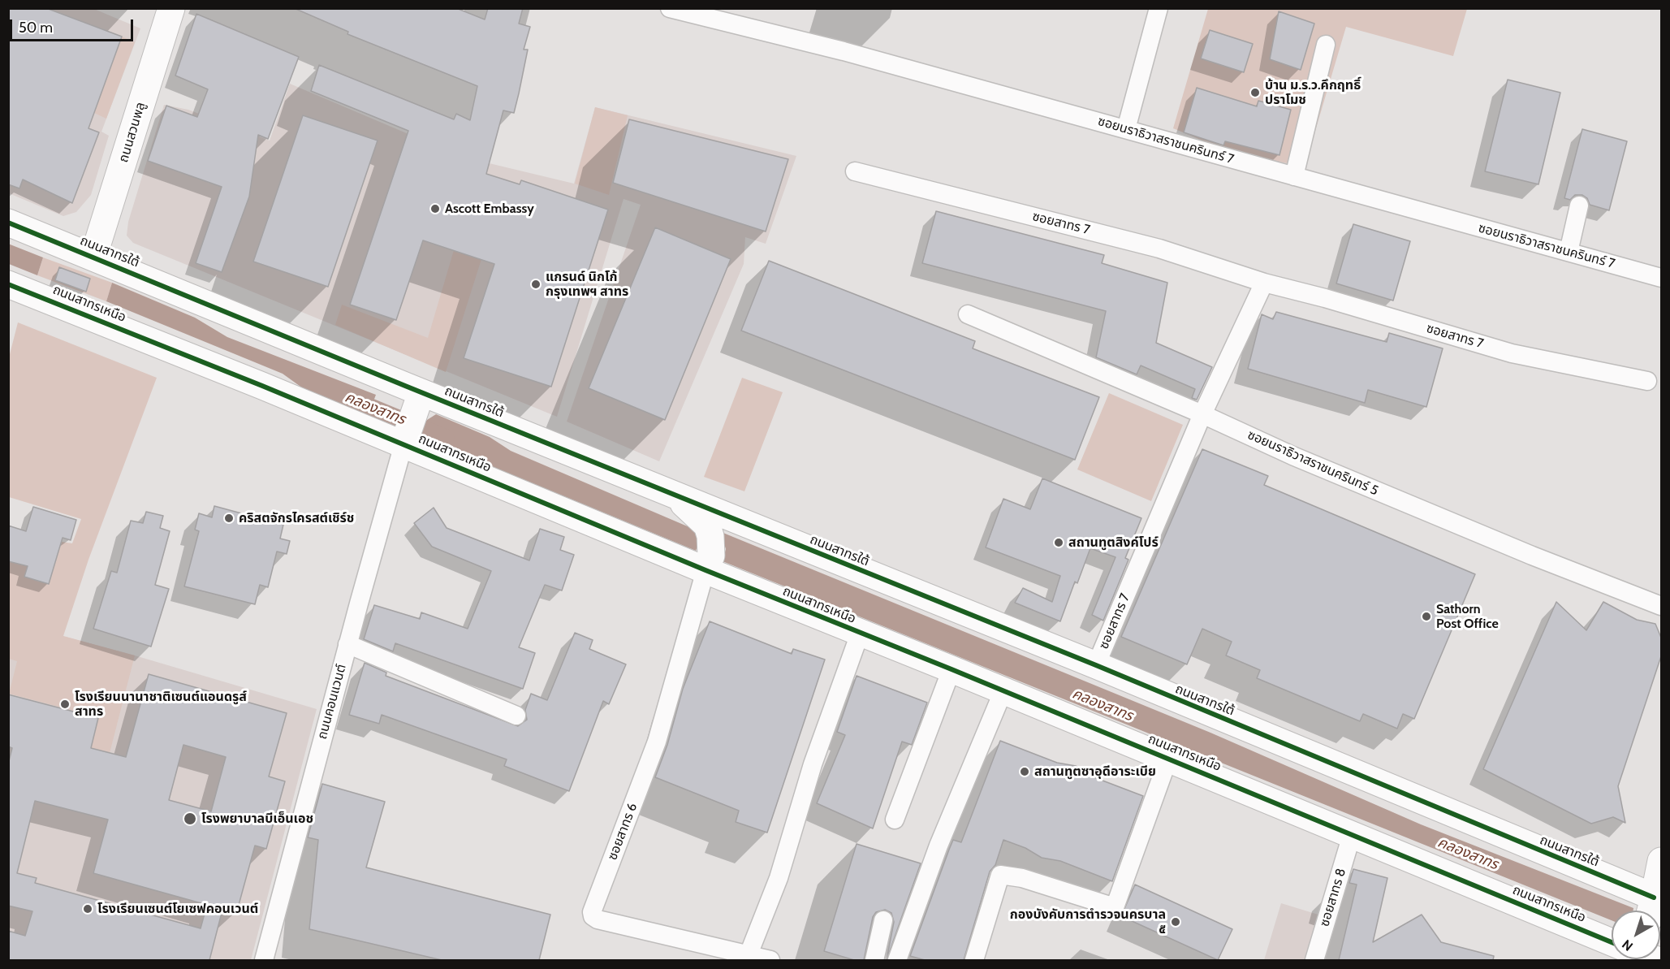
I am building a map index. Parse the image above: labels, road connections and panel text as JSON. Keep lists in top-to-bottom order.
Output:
{
  "streets": {
    "main road": ["ถนนสวนพลู", "ถนนสาทรใต้", "ถนนสาทรเหนือ"],
    "street": [
      "ซอยนราธิวาสราชนครินทร์ 7",
      "ซอยสาทร 7",
      "ซอยนราธิวาสราชนครินทร์ 5",
      "ถนนคอนแวนต์",
      "ซอยสาทร 6",
      "ซอยสาทร 8"
    ]
  },
  "crossings": [
    ["ถนนสวนพลู", "ถนนสาทรใต้"],
    ["ซอยสาทร 7", "ถนนสาทรใต้"],
    ["ซอยสาทร 7", "ซอยนราธิวาสราชนครินทร์ 5"],
    ["ถนนสาทรใต้", "ถนนสาทรเหนือ"],
    ["ถนนสาทรใต้", "ถนนคอนแวนต์"],
    ["ถนนสาทรเหนือ", "ถนนคอนแวนต์"],
    ["ถนนสาทรเหนือ", "ซอยสาทร 6"],
    ["ถนนสาทรเหนือ", "ซอยสาทร 8"]
  ],
  "water": ["คลองสาทร"],
  "places": [
    "บ้าน ม.ร.ว.คึกฤทธิ์ ปราโมช",
    "Ascott Embassy",
    "แกรนด์ นิกโก้ กรุงเทพฯ สาทร",
    "คริสตจักรไครสต์เชิร์ช",
    "สถานทูตสิงค์โปร์",
    "Sathorn Post Office",
    "โรงเรียนนานาชาติเซนต์แอนดรูส์ สาทร",
    "สถานทูตซาอุดีอาระเบีย",
    "โรงพยาบาลบีเอ็นเอช",
    "โรงเรียนเซนต์โยเซฟคอนเวนต์",
    "กองบังคับการตำรวจนครบาล ๕"
  ],
  "scale_bar": "50 m",
  "north": "bottom left"
}
